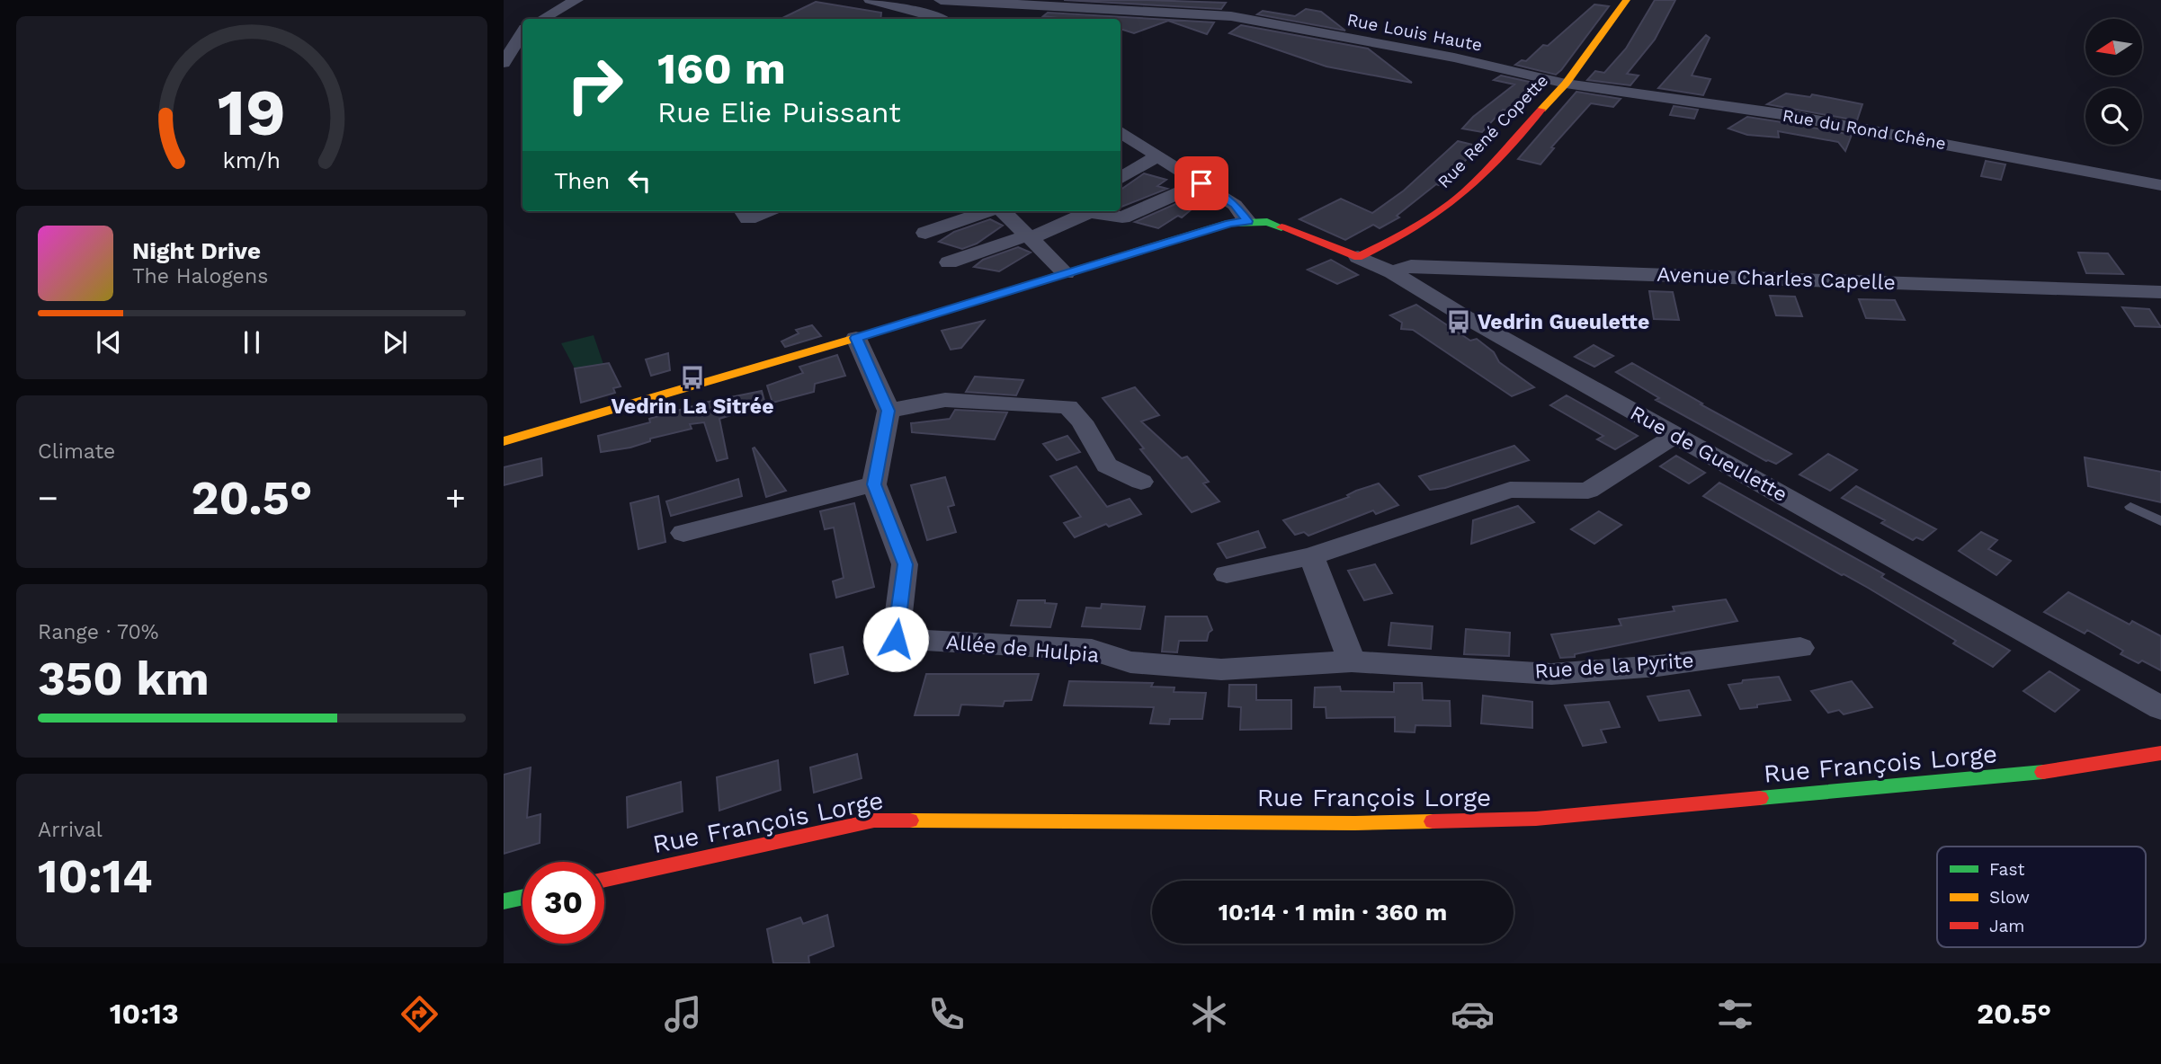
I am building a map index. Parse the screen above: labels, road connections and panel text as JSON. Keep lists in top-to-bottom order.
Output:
{
  "streets": {
    "street": [
      "Rue Louis Haute",
      "Rue du Rond Chêne",
      "Rue René Copette",
      "Avenue Charles Capelle",
      "Rue de Gueulette",
      "Allée de Hulpia",
      "Rue de la Pyrite",
      "Rue François Lorge"
    ]
  },
  "crossings": [
    ["Rue Louis Haute", "Rue du Rond Chêne"],
    ["Rue Louis Haute", "Rue René Copette"],
    ["Rue du Rond Chêne", "Rue René Copette"],
    ["Rue René Copette", "Rue de Gueulette"],
    ["Avenue Charles Capelle", "Rue de Gueulette"],
    ["Allée de Hulpia", "Rue de la Pyrite"]
  ],
  "places": {
    "bus stop": ["Vedrin Gueulette", "Vedrin La Sitrée"]
  },
  "legend": ["Fast", "Slow", "Jam"],
  "north": "left",
  "page": {
    "turn": ["160 m", "Rue Elie Puissant"],
    "then": "Then",
    "song": ["Night Drive", "The Halogens"],
    "tile": [
      "Climate",
      ["Range · 70%", "350 km"],
      ["Arrival", "10:14"]
    ],
    "heat": ["−", "20.5°", "+"],
    "limit": "30",
    "trip": "10:14 · 1 min · 360 m",
    "tabs": ["10:13", "20.5°"],
    "gauge": ["19", "km/h"]
  }
}
